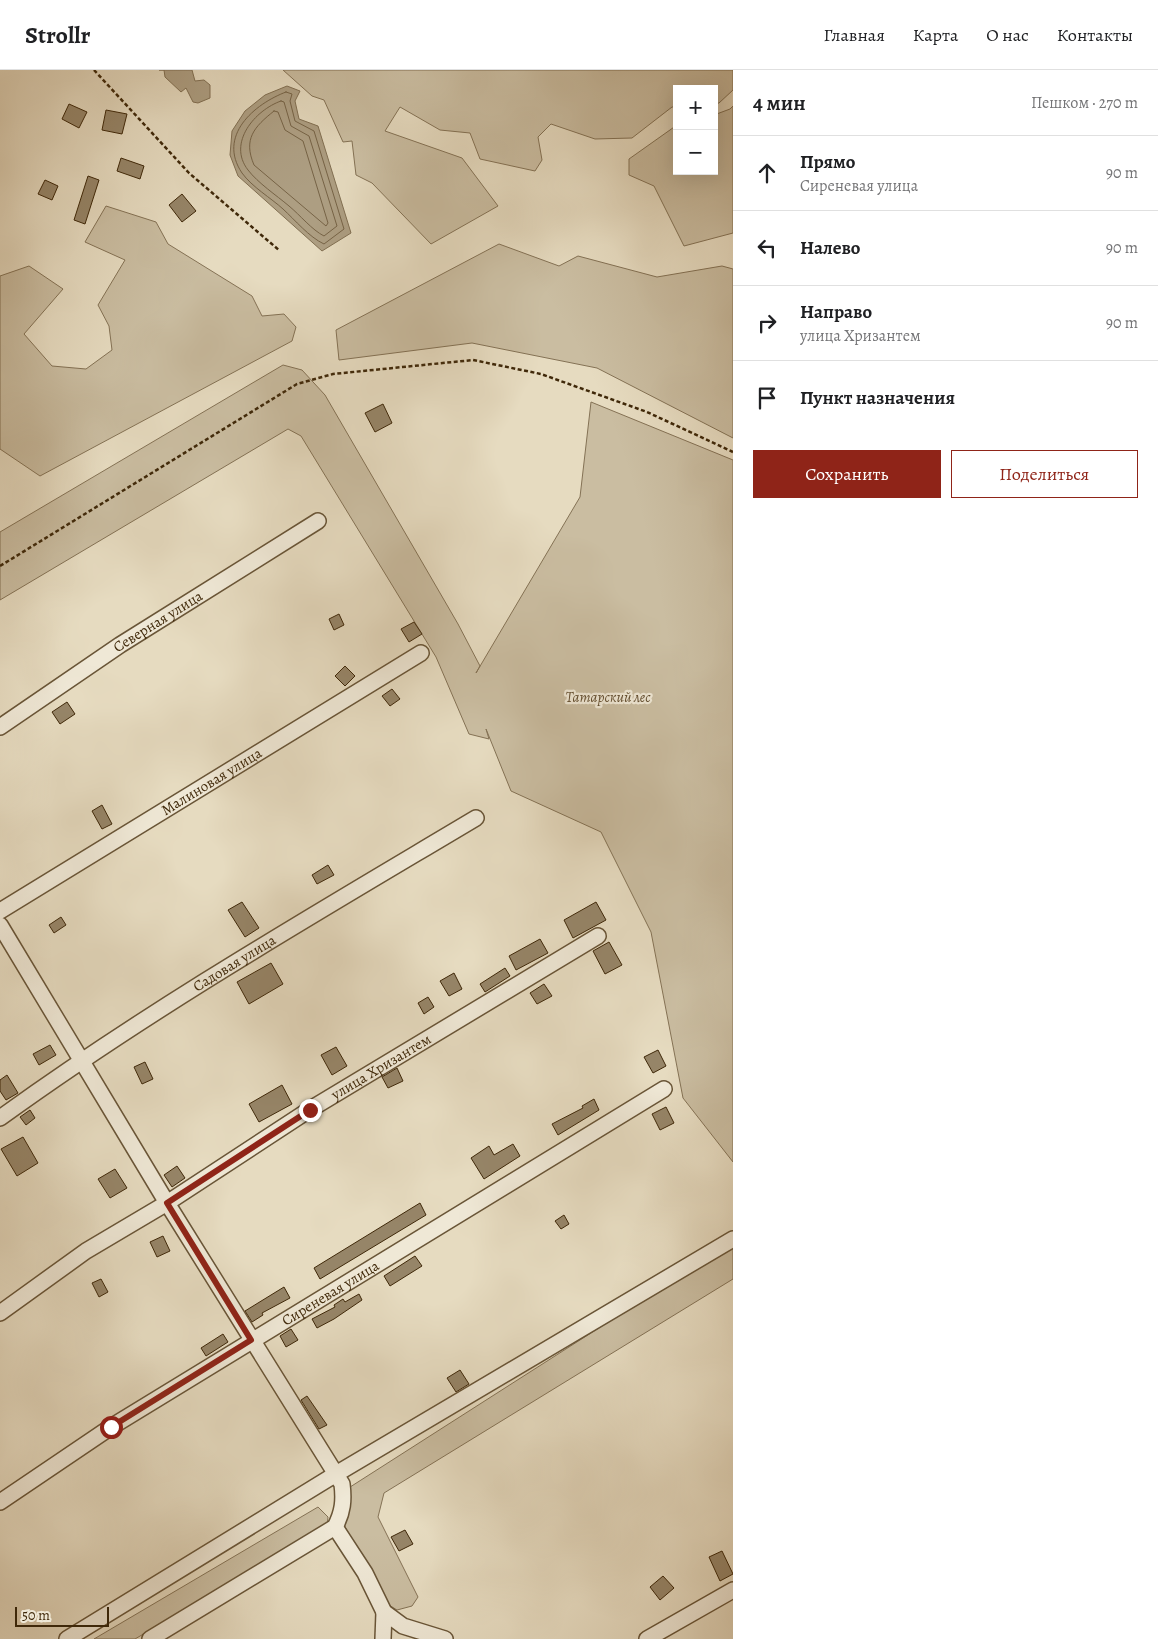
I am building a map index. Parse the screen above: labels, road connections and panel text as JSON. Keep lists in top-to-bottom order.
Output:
{
  "streets": {
    "street": [
      "Северная улица",
      "Малиновая улица",
      "Садовая улица",
      "улица Хризантем",
      "Сиреневая улица"
    ]
  },
  "parks": ["Татарский лес"],
  "scale_bar": "50 m",
  "page": {
    "header": "Strollr",
    "nav": [
      "Главная",
      "Карта",
      "О нас",
      "Контакты"
    ],
    "heading": ["4 мин", "Пешком · 270 m"],
    "map_buttons": ["+", "−"],
    "list": [
      ["Прямо", "Сиреневая улица", "90 m"],
      ["Налево", "90 m"],
      ["Направо", "улица Хризантем", "90 m"],
      "Пункт назначения"
    ],
    "buttons": ["Сохранить", "Поделиться"],
    "scale": "50 m"
  }
}
